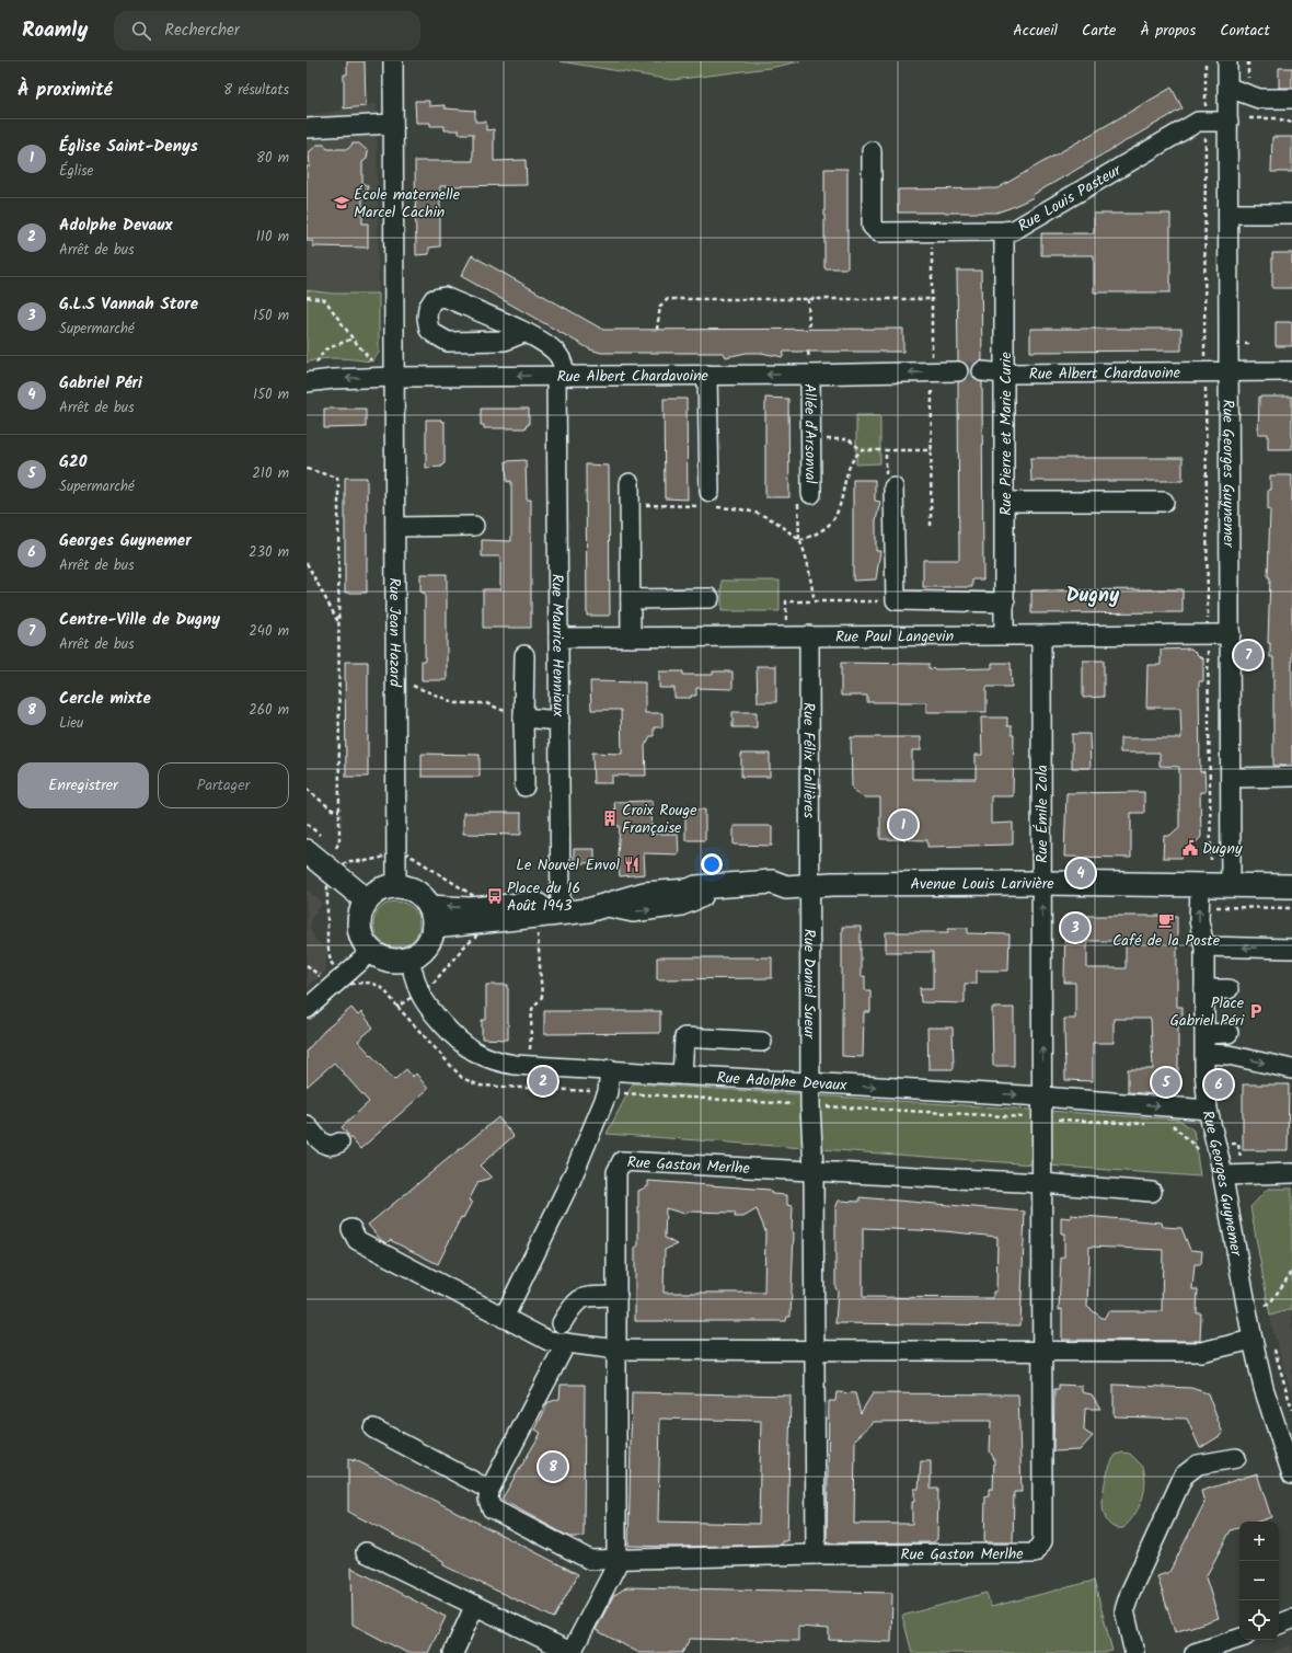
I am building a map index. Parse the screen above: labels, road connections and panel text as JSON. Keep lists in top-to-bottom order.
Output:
{
  "streets": {
    "main road": ["Avenue Louis Larivière"],
    "street": [
      "Rue Louis Pasteur",
      "Rue Albert Chardavoine",
      "Allée d'Arsonval",
      "Rue Pierre et Marie Curie",
      "Rue Georges Guynemer",
      "Rue Jean Hazard",
      "Rue Paul Langevin",
      "Rue Maurice Henniaux",
      "Rue Félix Fallières",
      "Rue Émile Zola",
      "Rue Daniel Sueur",
      "Rue Adolphe Devaux",
      "Rue Gaston Merlhe"
    ]
  },
  "crossings": [
    ["Rue Louis Pasteur", "Rue Pierre et Marie Curie"],
    ["Rue Louis Pasteur", "Rue Georges Guynemer"],
    ["Rue Albert Chardavoine", "Allée d'Arsonval"],
    ["Rue Albert Chardavoine", "Rue Pierre et Marie Curie"],
    ["Rue Albert Chardavoine", "Rue Georges Guynemer"],
    ["Rue Albert Chardavoine", "Rue Jean Hazard"],
    ["Rue Albert Chardavoine", "Rue Maurice Henniaux"],
    ["Rue Pierre et Marie Curie", "Rue Paul Langevin"],
    ["Rue Georges Guynemer", "Rue Paul Langevin"],
    ["Rue Georges Guynemer", "Avenue Louis Larivière"],
    ["Rue Georges Guynemer", "Rue Adolphe Devaux"],
    ["Rue Jean Hazard", "Avenue Louis Larivière"],
    ["Rue Jean Hazard", "Rue Adolphe Devaux"],
    ["Rue Paul Langevin", "Rue Maurice Henniaux"],
    ["Rue Paul Langevin", "Rue Félix Fallières"],
    ["Rue Paul Langevin", "Rue Émile Zola"],
    ["Rue Maurice Henniaux", "Avenue Louis Larivière"],
    ["Rue Félix Fallières", "Avenue Louis Larivière"],
    ["Rue Félix Fallières", "Rue Daniel Sueur"],
    ["Rue Émile Zola", "Avenue Louis Larivière"],
    ["Rue Émile Zola", "Rue Adolphe Devaux"],
    ["Rue Émile Zola", "Rue Gaston Merlhe"],
    ["Avenue Louis Larivière", "Rue Daniel Sueur"],
    ["Avenue Louis Larivière", "Rue Adolphe Devaux"],
    ["Rue Daniel Sueur", "Rue Adolphe Devaux"],
    ["Rue Adolphe Devaux", "Rue Gaston Merlhe"]
  ],
  "one_way": ["Rue Albert Chardavoine", "Rue Émile Zola", "Rue Adolphe Devaux"],
  "districts": ["Dugny"],
  "places": {
    "school or university": ["École maternelle Marcel Cachin"],
    "building": ["Croix Rouge Française"],
    "public building": ["Dugny"],
    "restaurant": ["Le Nouvel Envol"],
    "bus stop": ["Place du 16 Août 1943"],
    "cafe": ["Café de la Poste"],
    "parking": ["Place Gabriel Péri"]
  },
  "page": {
    "header": "Roamly",
    "search": "Rechercher",
    "nav": [
      "Accueil",
      "Carte",
      "À propos",
      "Contact"
    ],
    "heading": ["À proximité", "8 résultats"],
    "list": [
      {
        "mark": "1",
        "name": "Église Saint-Denys",
        "note": "Église",
        "value": "80 m"
      },
      {
        "mark": "2",
        "name": "Adolphe Devaux",
        "note": "Arrêt de bus",
        "value": "110 m"
      },
      {
        "mark": "3",
        "name": "G.L.S Vannah Store",
        "note": "Supermarché",
        "value": "150 m"
      },
      {
        "mark": "4",
        "name": "Gabriel Péri",
        "note": "Arrêt de bus",
        "value": "150 m"
      },
      {
        "mark": "5",
        "name": "G20",
        "note": "Supermarché",
        "value": "210 m"
      },
      {
        "mark": "6",
        "name": "Georges Guynemer",
        "note": "Arrêt de bus",
        "value": "230 m"
      },
      {
        "mark": "7",
        "name": "Centre-Ville de Dugny",
        "note": "Arrêt de bus",
        "value": "240 m"
      },
      {
        "mark": "8",
        "name": "Cercle mixte",
        "note": "Lieu",
        "value": "260 m"
      }
    ],
    "pins": [
      "7",
      "1",
      "4",
      "3",
      "2",
      "5",
      "6",
      "8"
    ],
    "buttons": ["Enregistrer", "Partager"],
    "map_buttons": ["+", "−"]
  }
}
